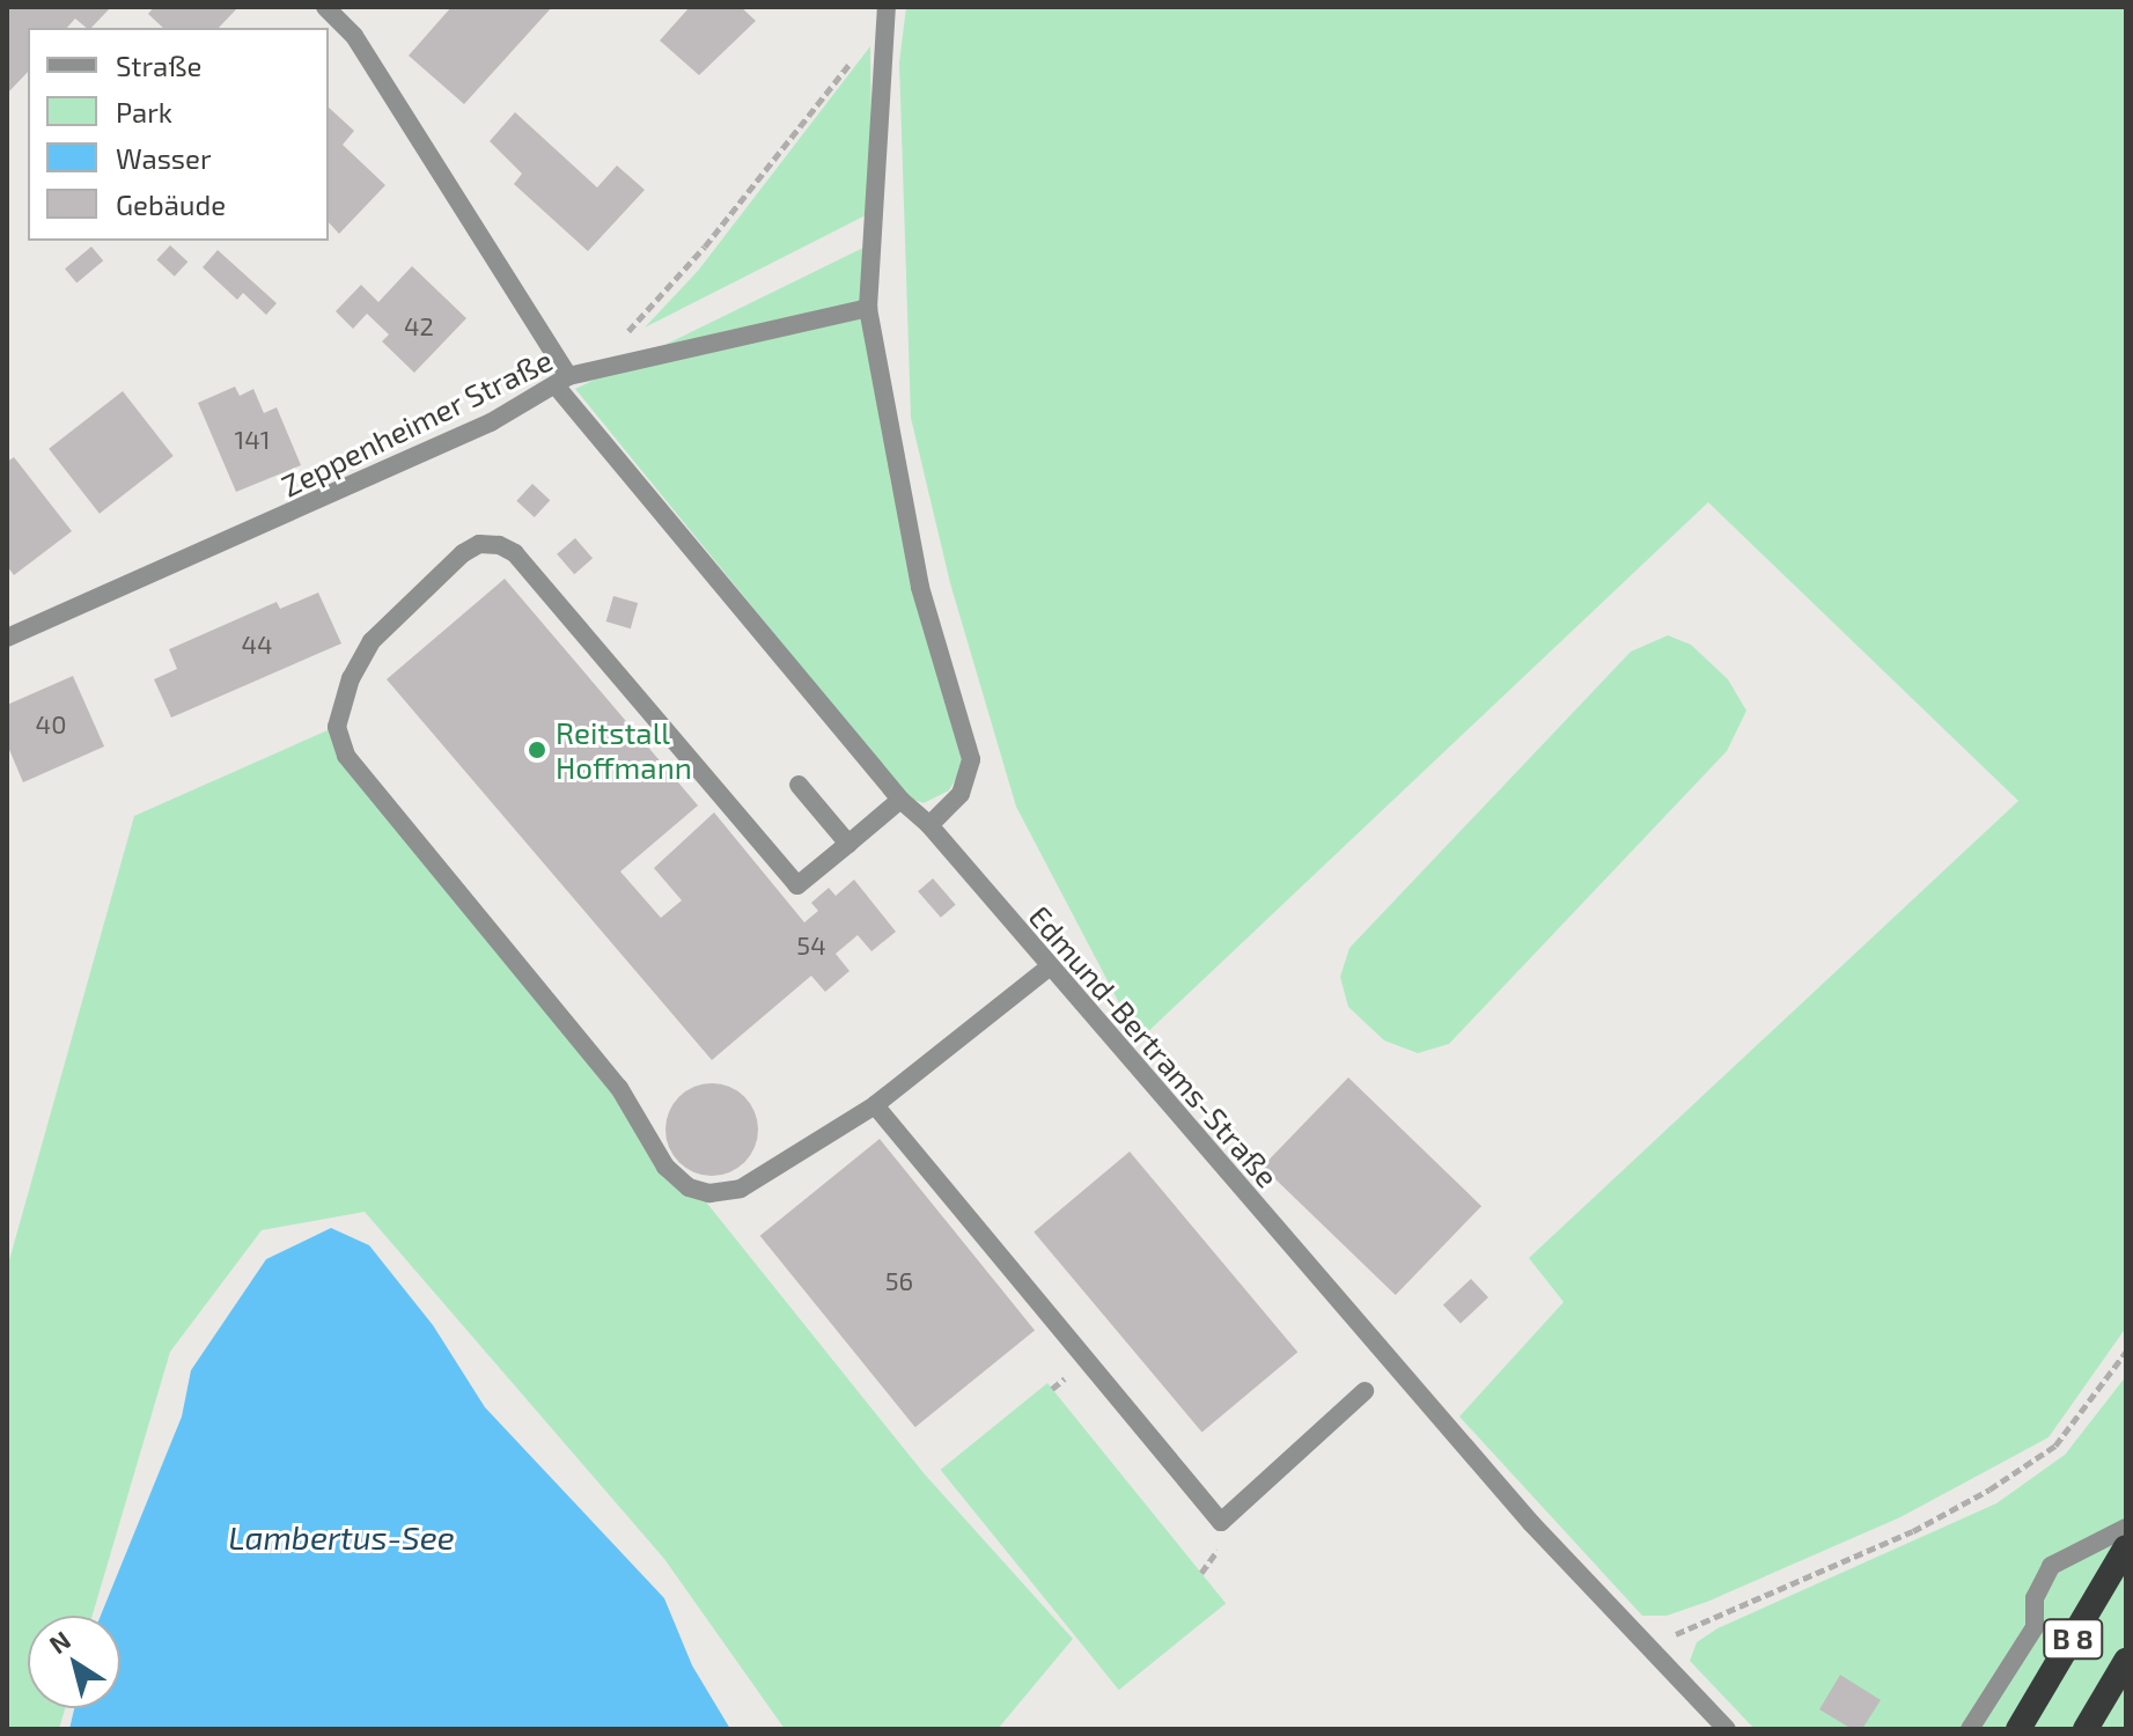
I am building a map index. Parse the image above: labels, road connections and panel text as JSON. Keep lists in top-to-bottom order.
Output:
{
  "streets": {
    "highway": ["B 8"],
    "street": ["Zeppenheimer Straße", "Edmund-Bertrams-Straße"]
  },
  "crossings": [
    ["Zeppenheimer Straße", "Edmund-Bertrams-Straße"]
  ],
  "water": ["Lambertus-See"],
  "places": ["Reitstall Hoffmann"],
  "house_numbers": [
    "42",
    "141",
    "44",
    "40",
    "54",
    "56"
  ],
  "legend": [
    "Straße",
    "Park",
    "Wasser",
    "Gebäude"
  ],
  "north": "top left"
}
